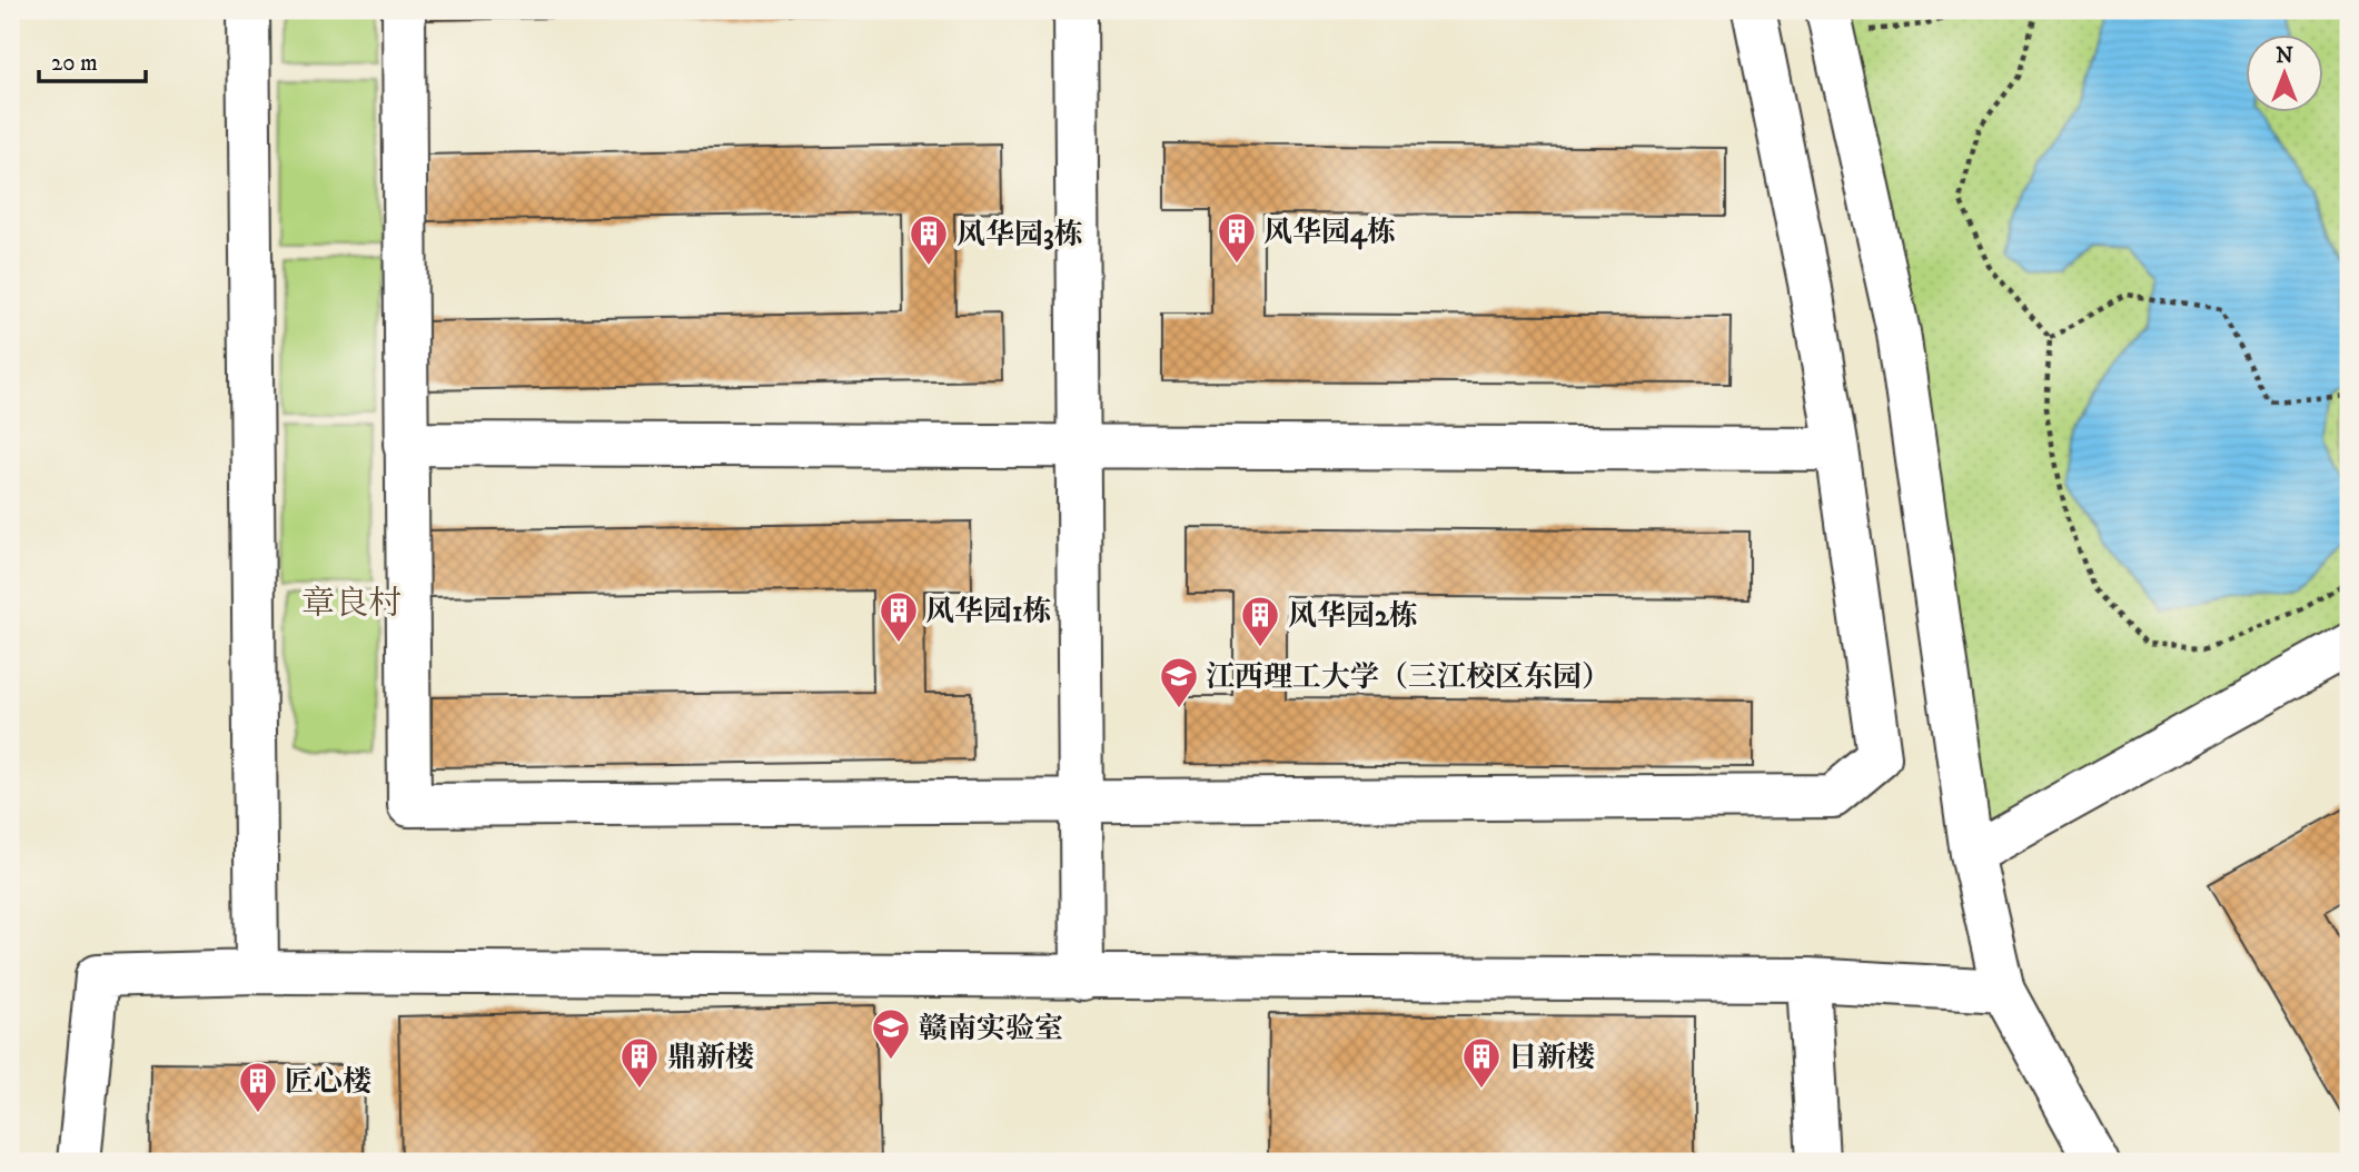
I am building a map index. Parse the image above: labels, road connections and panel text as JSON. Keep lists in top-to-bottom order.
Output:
{
  "districts": ["章良村"],
  "places": {
    "building": [
      "风华园4栋",
      "风华园3栋",
      "风华园1栋",
      "风华园2栋",
      "鼎新楼",
      "日新楼",
      "匠心楼"
    ],
    "school or university": ["江西理工大学（三江校区东园）", "赣南实验室"]
  },
  "scale_bar": "20 m",
  "north": "top"
}
